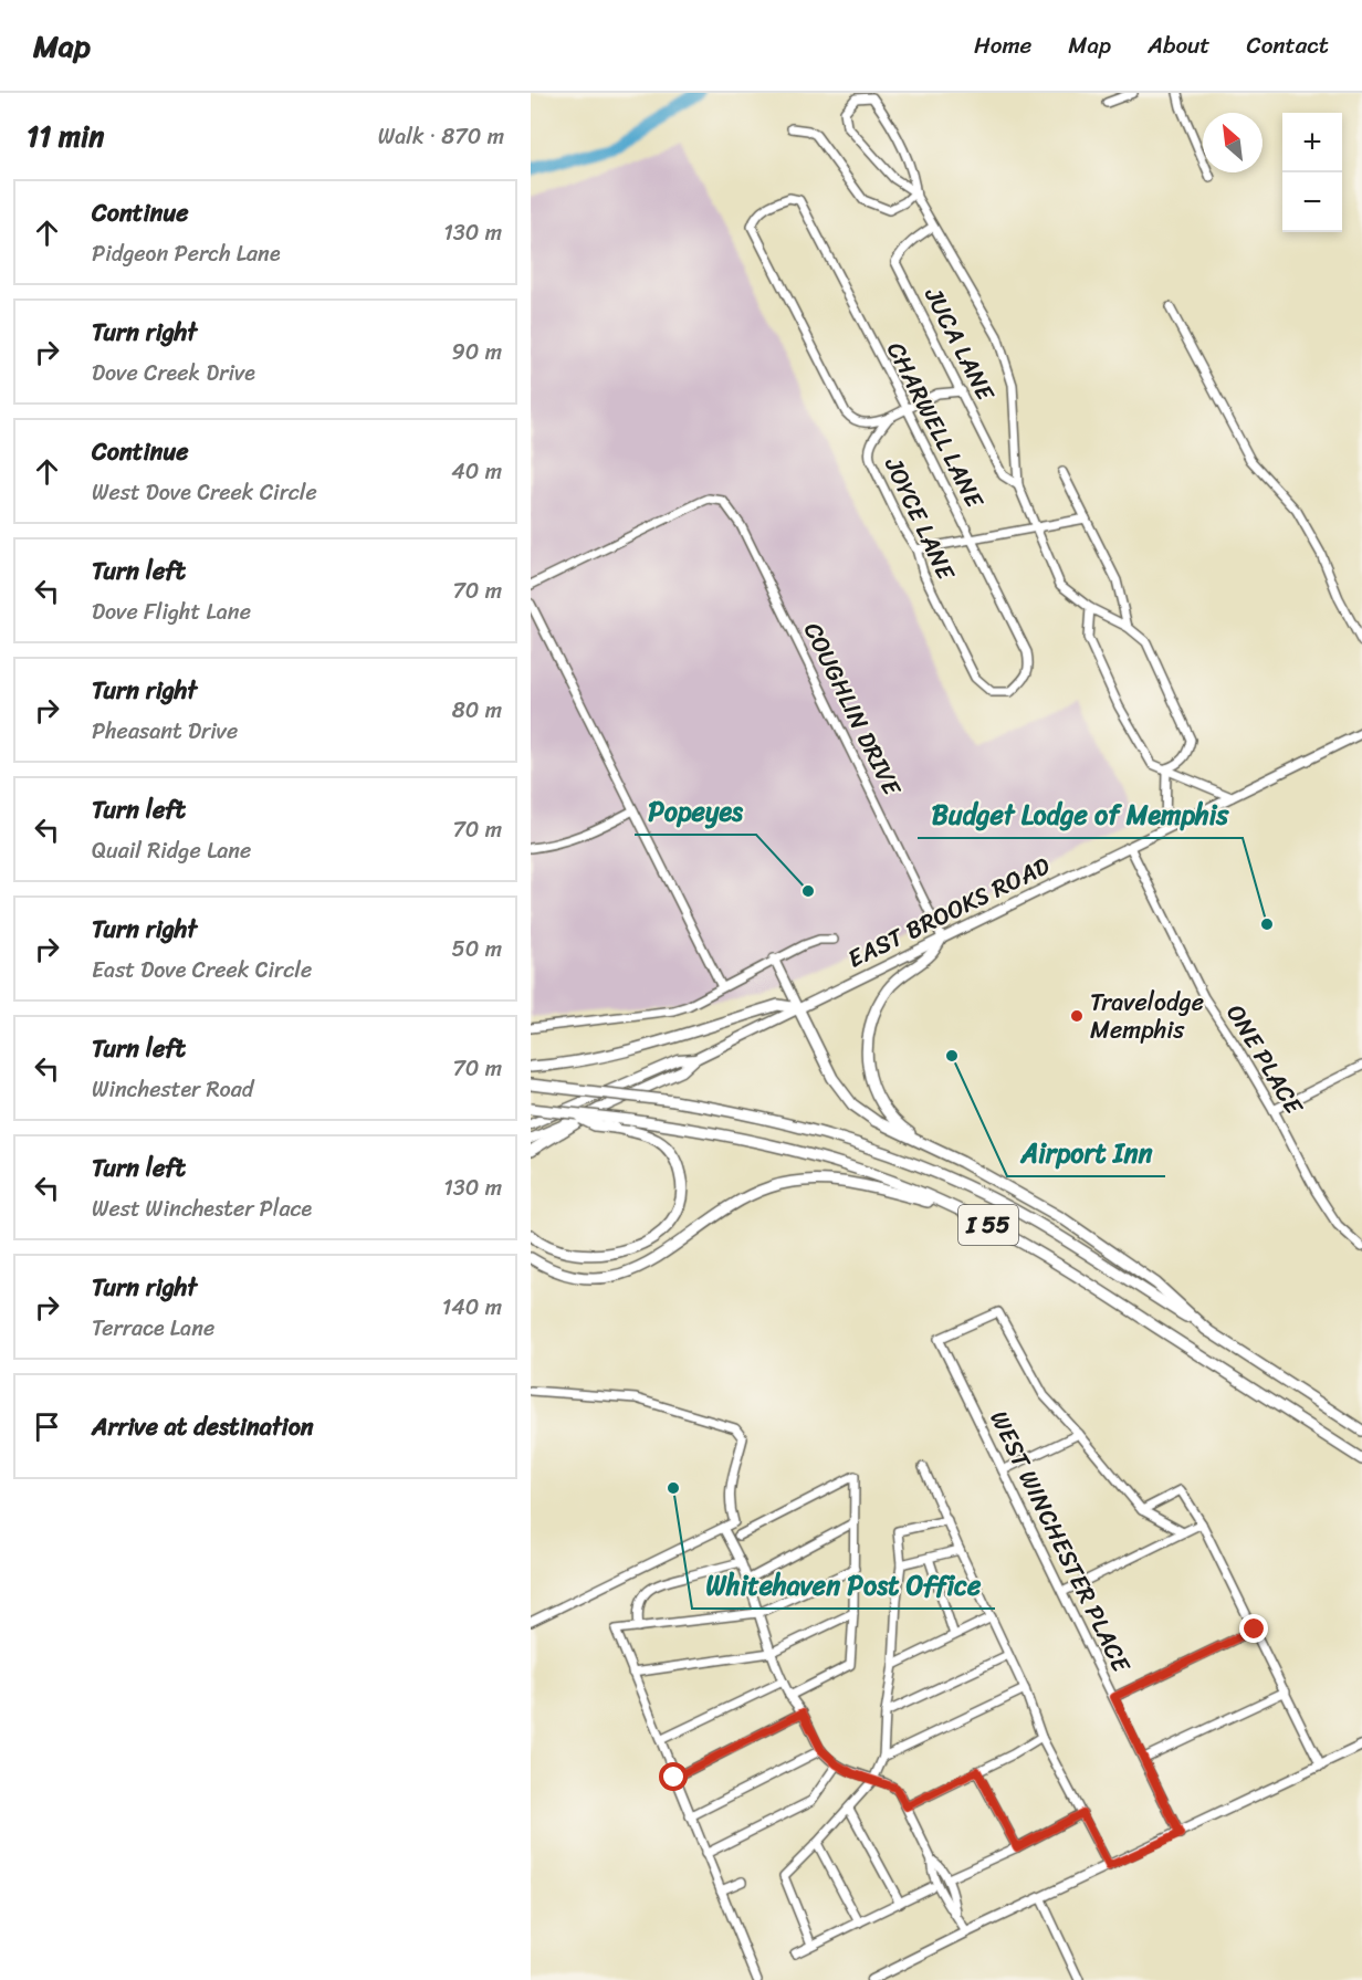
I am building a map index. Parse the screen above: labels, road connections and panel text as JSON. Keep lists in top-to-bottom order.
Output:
{
  "streets": {
    "highway": ["I 55"],
    "main road": ["EAST BROOKS ROAD"],
    "street": [
      "JUCA LANE",
      "CHARWELL LANE",
      "JOYCE LANE",
      "COUGHLIN DRIVE",
      "ONE PLACE",
      "WEST WINCHESTER PLACE"
    ]
  },
  "crossings": [
    ["CHARWELL LANE", "JOYCE LANE"],
    ["COUGHLIN DRIVE", "EAST BROOKS ROAD"],
    ["EAST BROOKS ROAD", "ONE PLACE"]
  ],
  "places": [
    "Popeyes",
    "Budget Lodge of Memphis",
    "Travelodge Memphis",
    "Airport Inn",
    "Whitehaven Post Office"
  ],
  "north": "top left",
  "page": {
    "header": "Map",
    "nav": [
      "Home",
      "Map",
      "About",
      "Contact"
    ],
    "heading": ["11 min", "Walk · 870 m"],
    "map_buttons": ["+", "−"],
    "list": [
      ["Continue", "Pidgeon Perch Lane", "130 m"],
      ["Turn right", "Dove Creek Drive", "90 m"],
      ["Continue", "West Dove Creek Circle", "40 m"],
      ["Turn left", "Dove Flight Lane", "70 m"],
      ["Turn right", "Pheasant Drive", "80 m"],
      ["Turn left", "Quail Ridge Lane", "70 m"],
      ["Turn right", "East Dove Creek Circle", "50 m"],
      ["Turn left", "Winchester Road", "70 m"],
      ["Turn left", "West Winchester Place", "130 m"],
      ["Turn right", "Terrace Lane", "140 m"],
      "Arrive at destination"
    ]
  }
}
